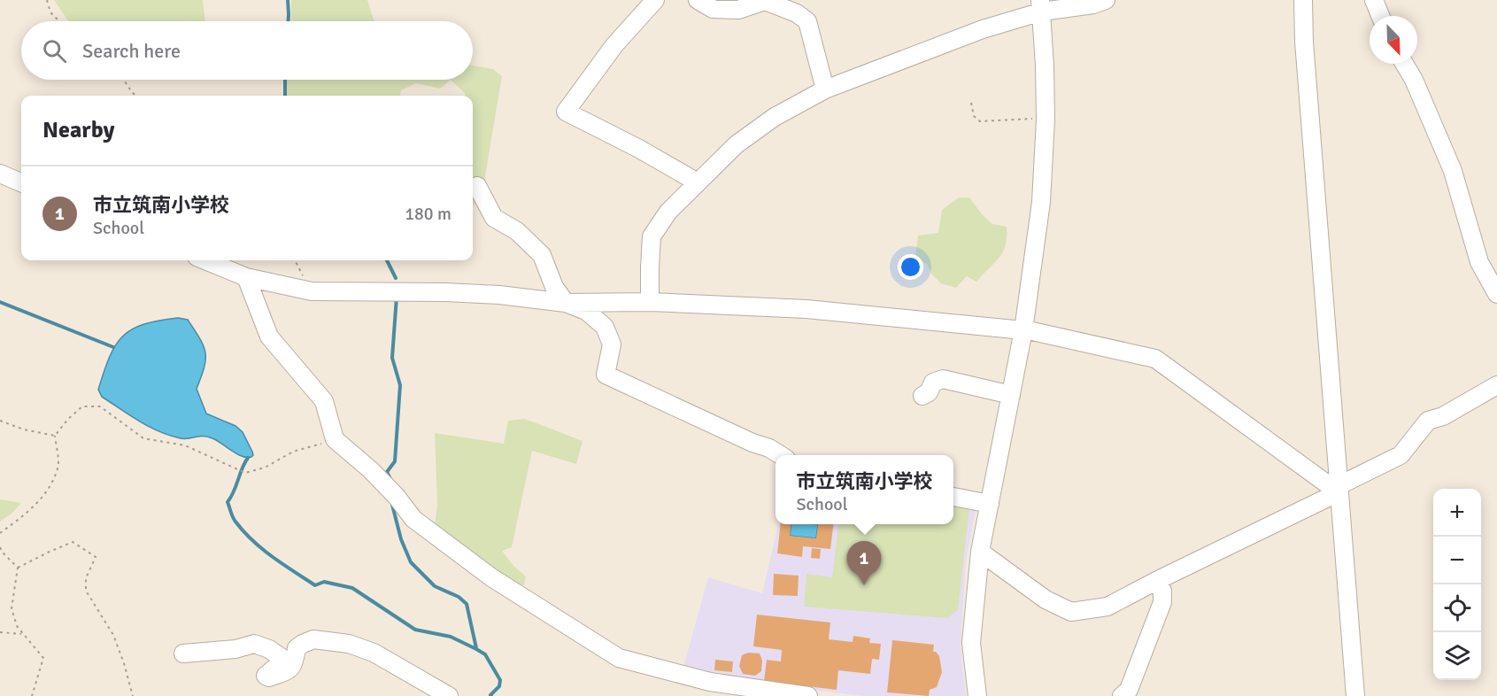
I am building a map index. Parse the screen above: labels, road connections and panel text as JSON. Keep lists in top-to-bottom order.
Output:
{
  "north": "bottom right",
  "page": {
    "search": "Search here",
    "heading": "Nearby",
    "list": [
      {
        "mark": "1",
        "name": "市立筑南小学校",
        "note": "School",
        "value": "180 m"
      }
    ],
    "popup": ["市立筑南小学校", "School"],
    "map_buttons": ["+", "−"],
    "pins": "1"
  }
}
